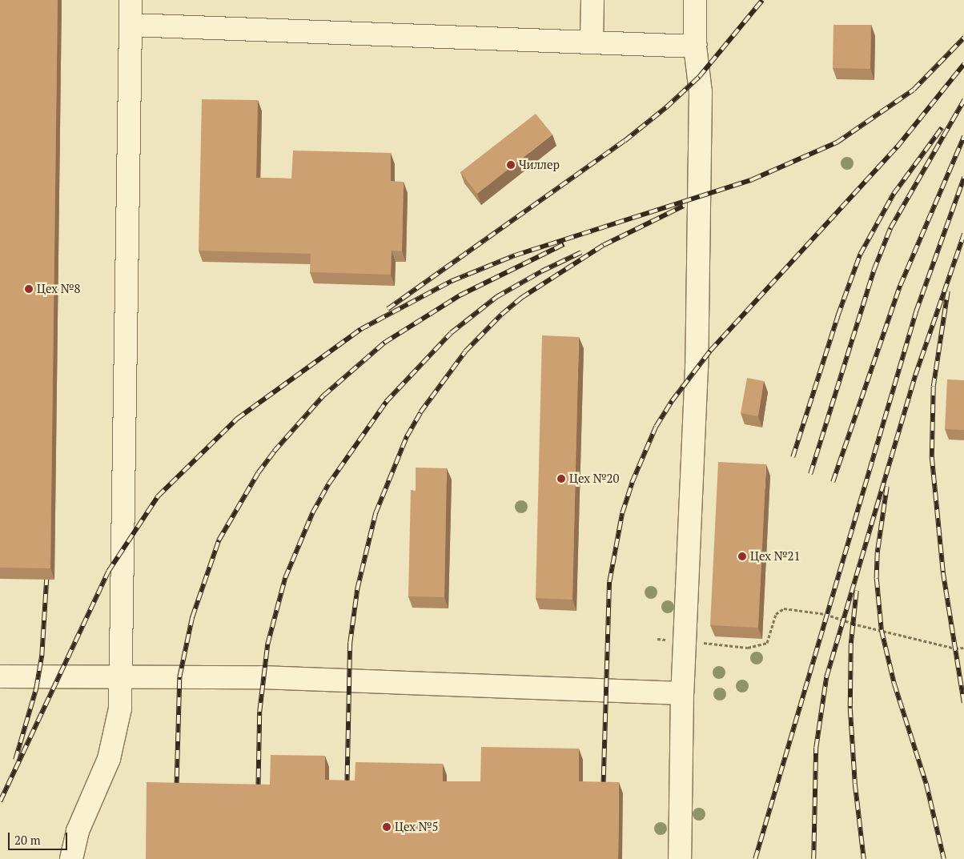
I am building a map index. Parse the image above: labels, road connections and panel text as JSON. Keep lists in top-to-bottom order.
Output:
{
  "places": [
    "Чиллер",
    "Цех №8",
    "Цех №20",
    "Цех №21",
    "Цех №5"
  ],
  "scale_bar": "20 m"
}
